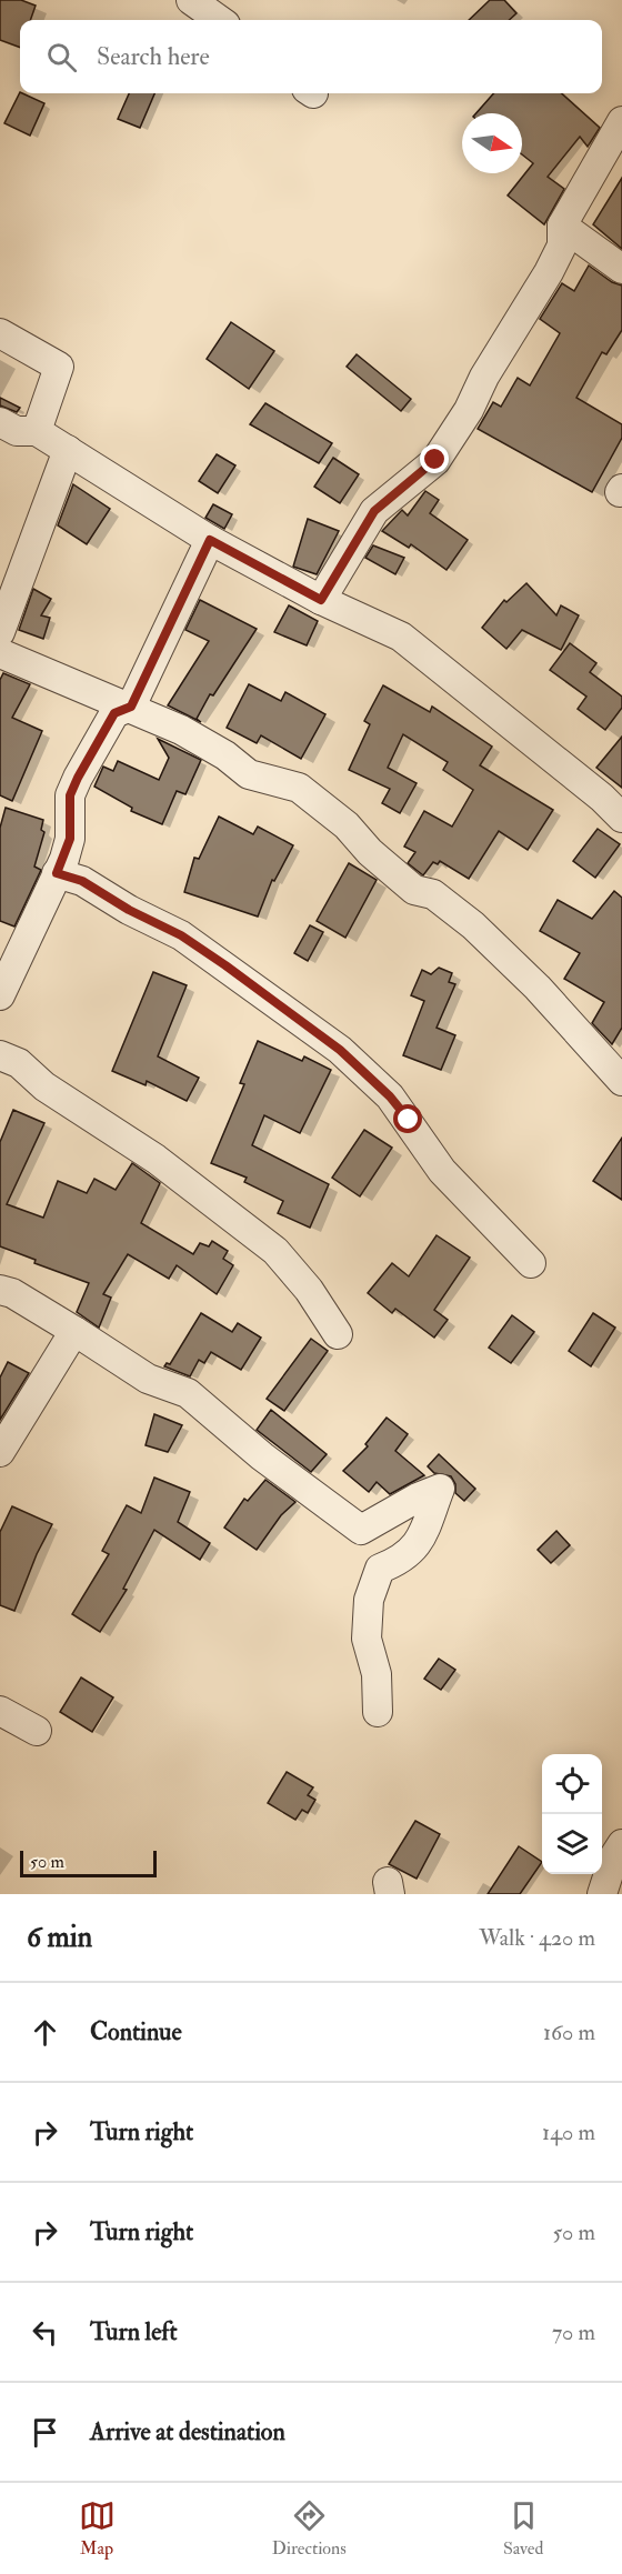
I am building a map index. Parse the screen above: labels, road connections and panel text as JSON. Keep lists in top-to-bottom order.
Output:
{
  "scale_bar": "50 m",
  "north": "right",
  "page": {
    "search": "Search here",
    "scale": "50 m",
    "heading": ["6 min", "Walk · 420 m"],
    "list": [
      ["Continue", "160 m"],
      ["Turn right", "140 m"],
      ["Turn right", "50 m"],
      ["Turn left", "70 m"],
      "Arrive at destination"
    ],
    "nav": ["Map", "Directions", "Saved"]
  }
}
